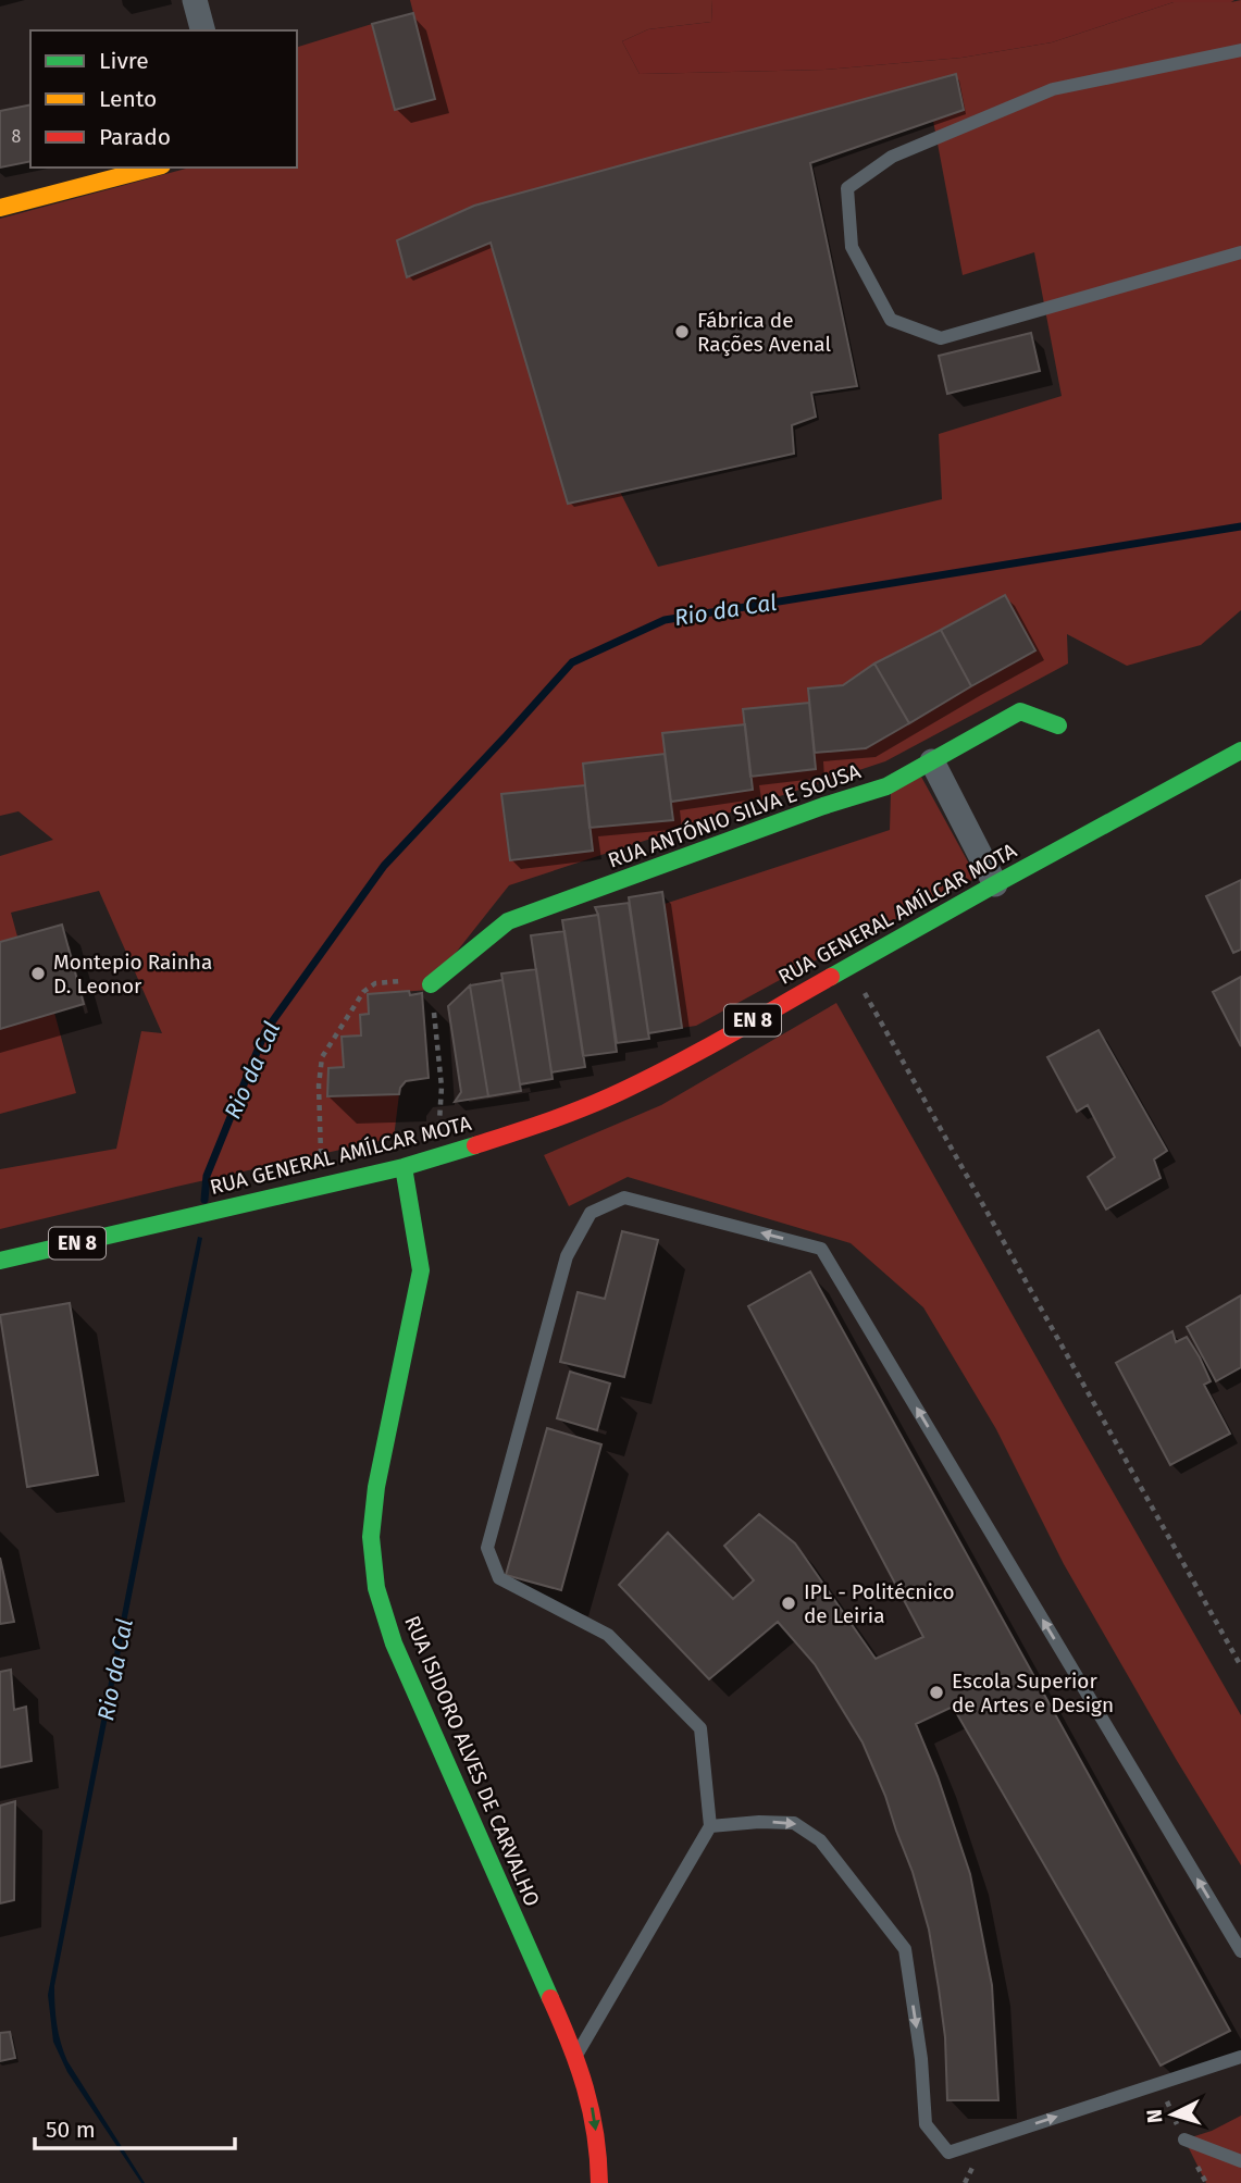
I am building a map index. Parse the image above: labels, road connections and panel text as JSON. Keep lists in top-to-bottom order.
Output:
{
  "streets": {
    "street": [
      "RUA ANTÓNIO SILVA E SOUSA",
      "RUA GENERAL AMÍLCAR MOTA",
      "EN 8",
      "RUA ISIDORO ALVES DE CARVALHO"
    ]
  },
  "crossings": [
    ["RUA GENERAL AMÍLCAR MOTA", "RUA ISIDORO ALVES DE CARVALHO"]
  ],
  "water": ["Rio da Cal"],
  "places": [
    "Fábrica de Rações Avenal",
    "Montepio Rainha D. Leonor",
    "IPL - Politécnico de Leiria",
    "Escola Superior de Artes e Design"
  ],
  "house_numbers": ["8"],
  "legend": ["Livre", "Lento", "Parado"],
  "scale_bar": "50 m",
  "north": "left"
}
